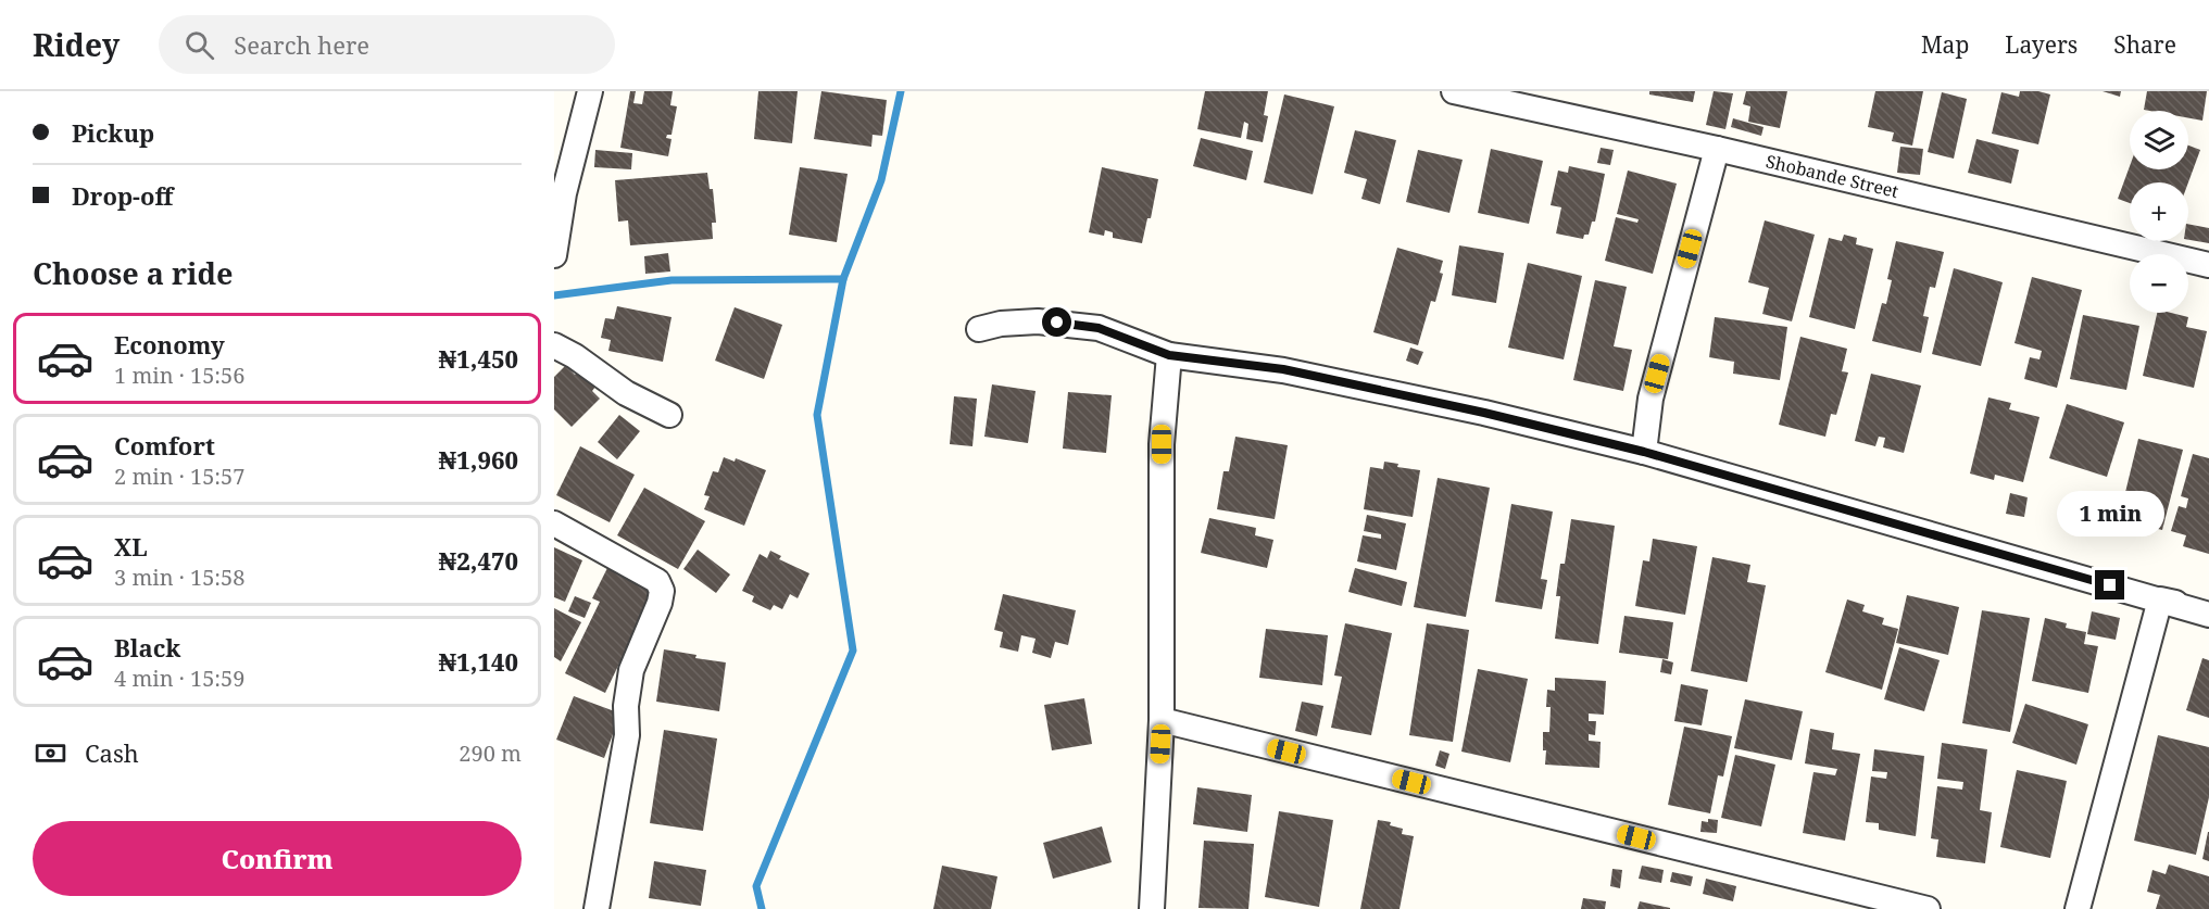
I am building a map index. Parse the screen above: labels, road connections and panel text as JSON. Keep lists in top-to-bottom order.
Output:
{
  "streets": {
    "street": ["Shobande Street"]
  },
  "page": {
    "header": "Ridey",
    "search": "Search here",
    "nav": ["Map", "Layers", "Share"],
    "banner": ["Pickup", "Drop-off"],
    "map_buttons": ["+", "−"],
    "heading": "Choose a ride",
    "list": [
      {
        "name": "Economy",
        "note": "1 min · 15:56",
        "value": "₦1,450"
      },
      {
        "name": "Comfort",
        "note": "2 min · 15:57",
        "value": "₦1,960"
      },
      {
        "name": "XL",
        "note": "3 min · 15:58",
        "value": "₦2,470"
      },
      {
        "name": "Black",
        "note": "4 min · 15:59",
        "value": "₦1,140"
      }
    ],
    "bubble": "1 min",
    "pay": ["Cash", "290 m"],
    "buttons": "Confirm"
  }
}
